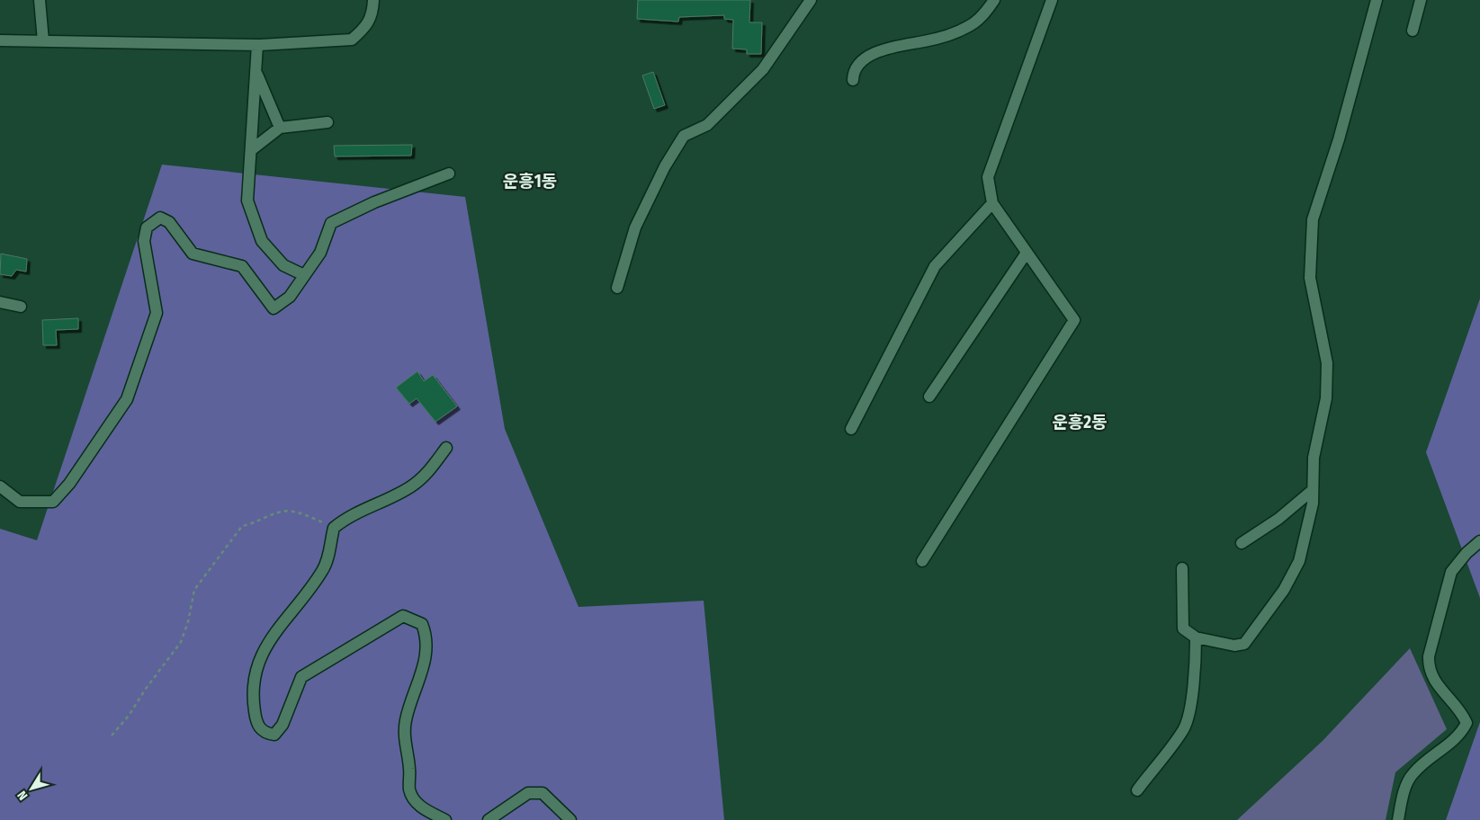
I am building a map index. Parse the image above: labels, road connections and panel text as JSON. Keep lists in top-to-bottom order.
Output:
{
  "districts": ["운흥1동", "운흥2동"],
  "north": "bottom left"
}
